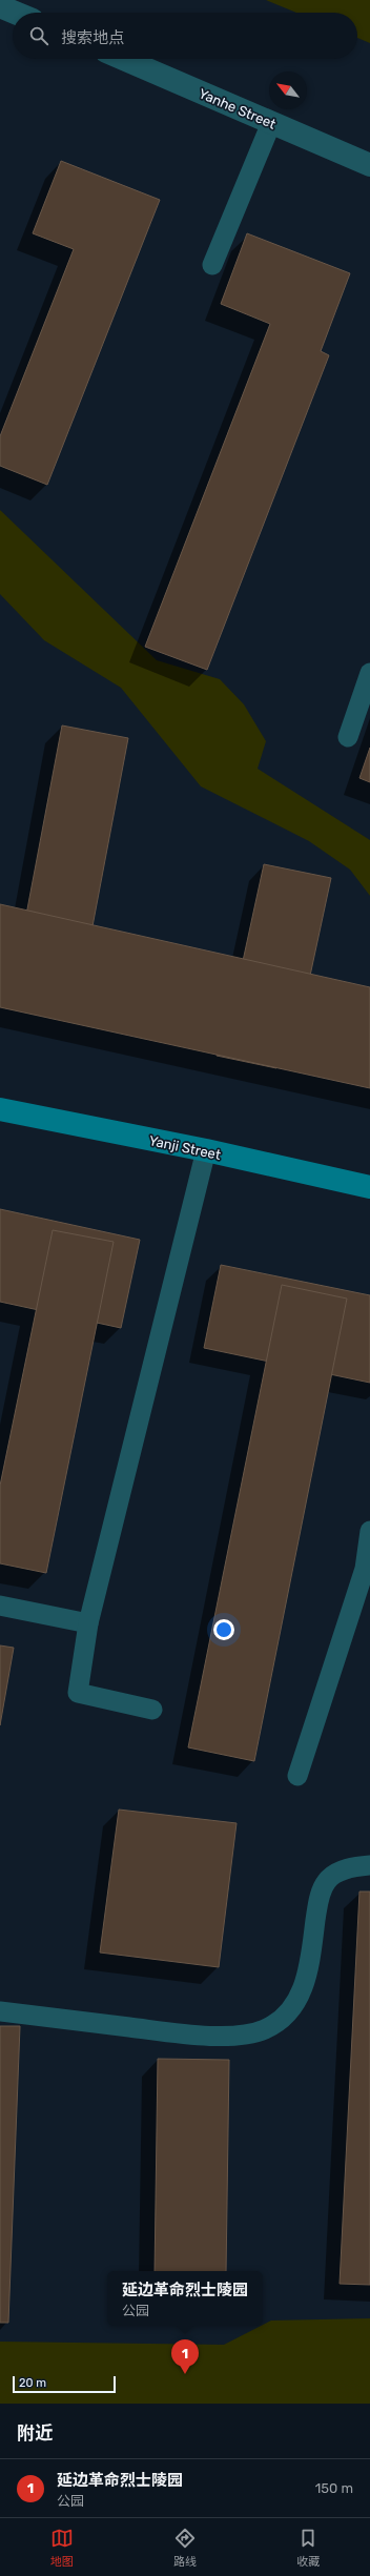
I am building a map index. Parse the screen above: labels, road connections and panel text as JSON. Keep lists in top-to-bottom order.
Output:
{
  "streets": {
    "main road": ["Yanji Street"],
    "street": ["Yanhe Street"]
  },
  "scale_bar": "20 m",
  "north": "top left",
  "page": {
    "search": "搜索地点",
    "popup": ["延边革命烈士陵园", "公园"],
    "pins": "1",
    "scale": "20 m",
    "heading": "附近",
    "list": [
      {
        "mark": "1",
        "name": "延边革命烈士陵园",
        "note": "公园",
        "value": "150 m"
      }
    ],
    "nav": ["地图", "路线", "收藏"]
  }
}
